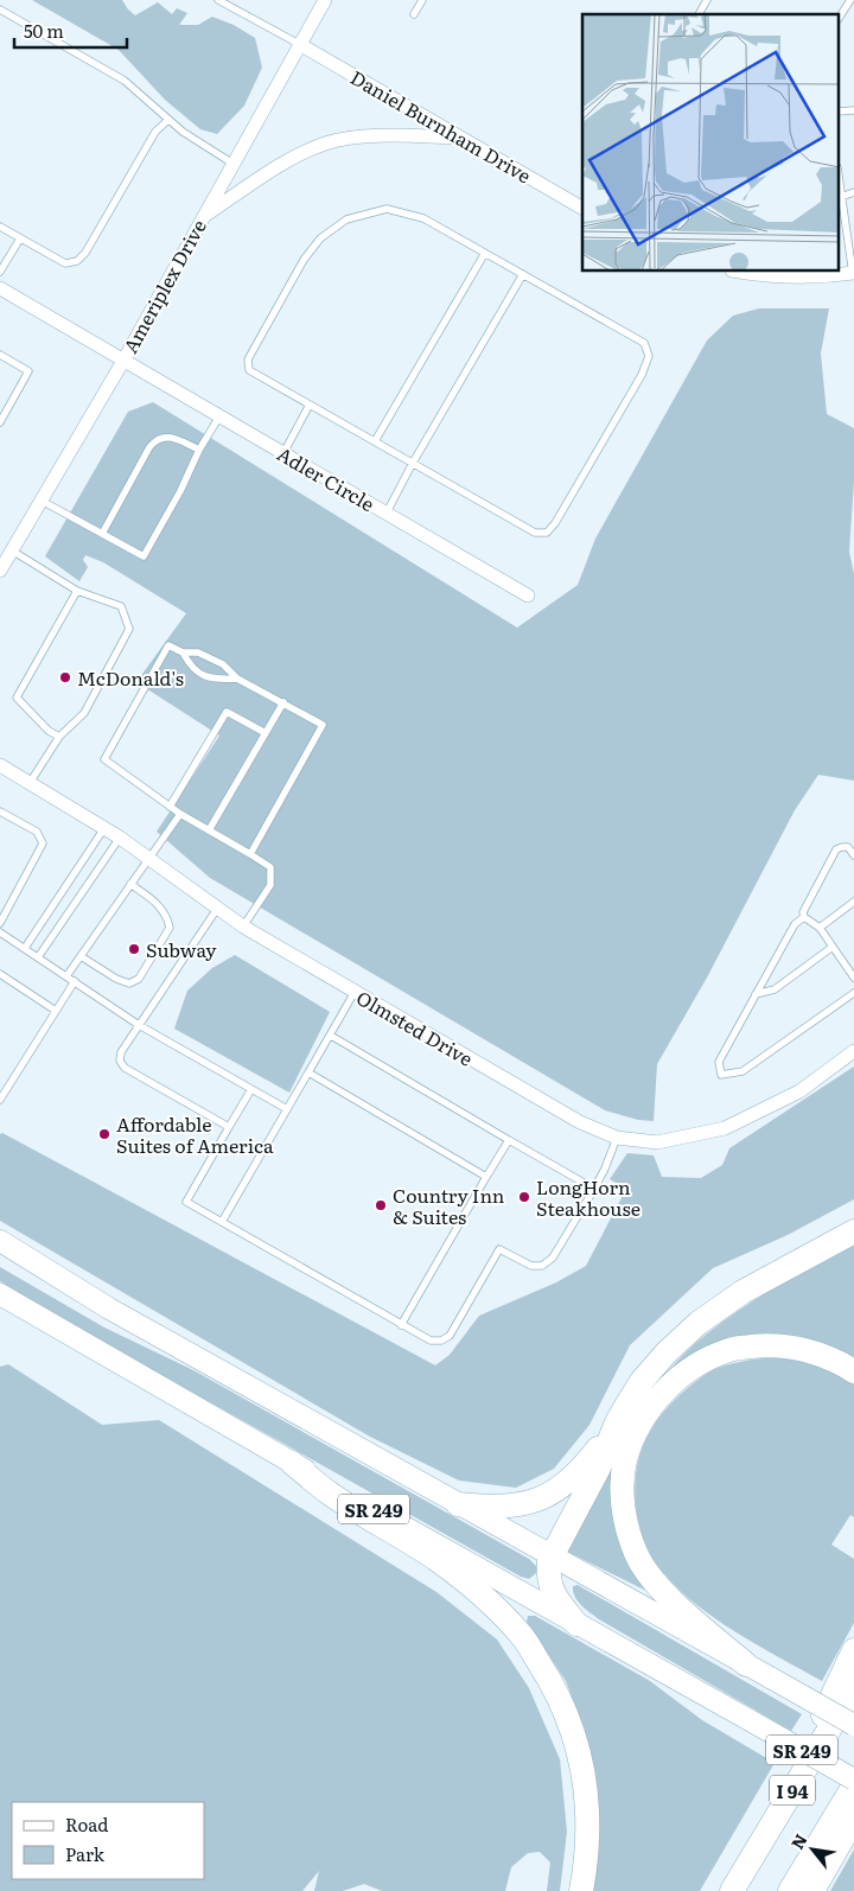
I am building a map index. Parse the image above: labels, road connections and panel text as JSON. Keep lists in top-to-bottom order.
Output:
{
  "streets": {
    "highway": ["I 94"],
    "main road": ["SR 249"],
    "street": [
      "Daniel Burnham Drive",
      "Ameriplex Drive",
      "Adler Circle",
      "Olmsted Drive"
    ]
  },
  "crossings": [
    ["Daniel Burnham Drive", "Ameriplex Drive"],
    ["Ameriplex Drive", "Adler Circle"]
  ],
  "places": [
    "McDonald's",
    "Subway",
    "Affordable Suites of America",
    "LongHorn Steakhouse",
    "Country Inn & Suites"
  ],
  "legend": ["Road", "Park"],
  "scale_bar": "50 m",
  "north": "top left"
}
